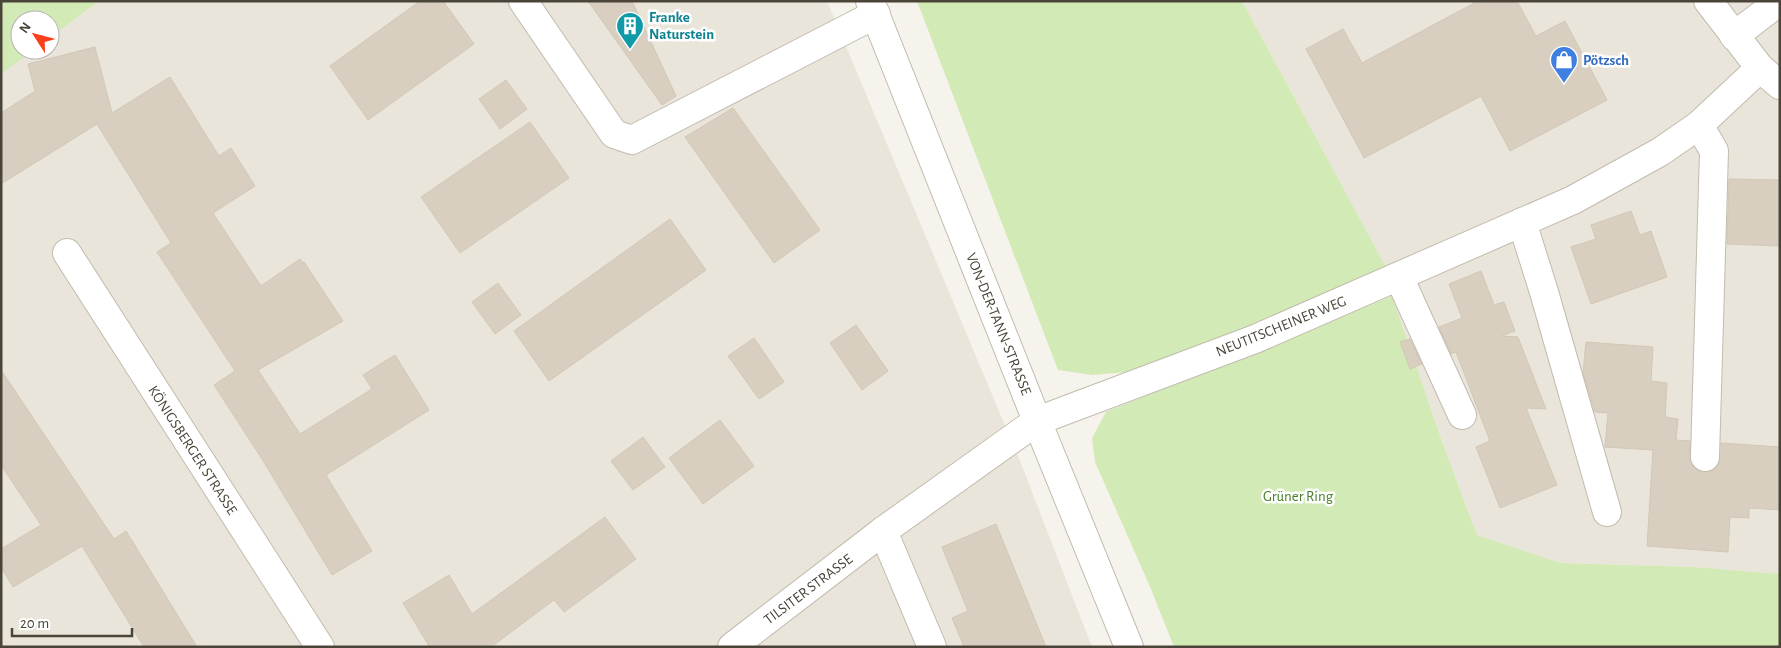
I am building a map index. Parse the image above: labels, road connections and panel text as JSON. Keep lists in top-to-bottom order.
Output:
{
  "streets": {
    "street": [
      "VON-DER-TANN-STRASSE",
      "NEUTITSCHEINER WEG",
      "KÖNIGSBERGER STRASSE",
      "TILSITER STRASSE"
    ]
  },
  "crossings": [
    ["VON-DER-TANN-STRASSE", "NEUTITSCHEINER WEG"],
    ["VON-DER-TANN-STRASSE", "TILSITER STRASSE"],
    ["NEUTITSCHEINER WEG", "TILSITER STRASSE"]
  ],
  "parks": ["Grüner Ring"],
  "places": {
    "building": ["Franke Naturstein"],
    "shop": ["Pötzsch"]
  },
  "scale_bar": "20 m",
  "north": "top left"
}
